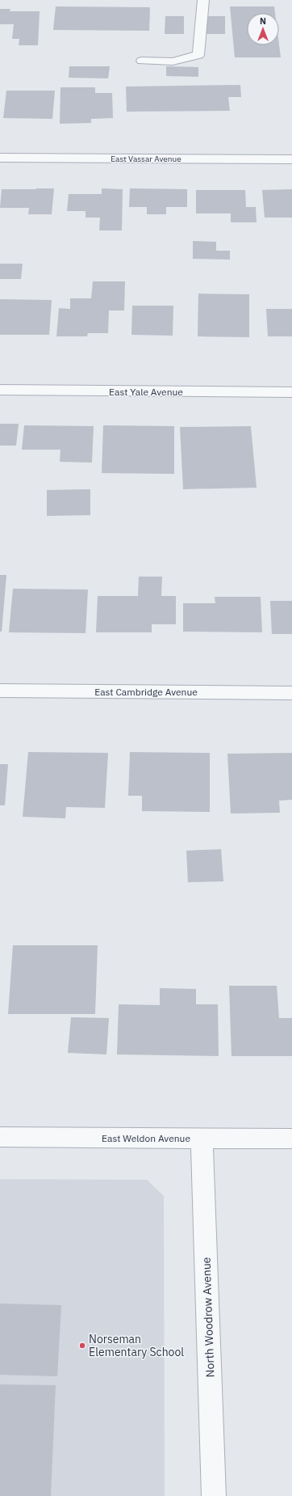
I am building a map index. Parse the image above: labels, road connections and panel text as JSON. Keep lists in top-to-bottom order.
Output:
{
  "streets": {
    "street": [
      "East Vassar Avenue",
      "East Yale Avenue",
      "East Cambridge Avenue",
      "East Weldon Avenue",
      "North Woodrow Avenue"
    ]
  },
  "crossings": [
    ["East Weldon Avenue", "North Woodrow Avenue"]
  ],
  "places": ["Norseman Elementary School"],
  "north": "top"
}
